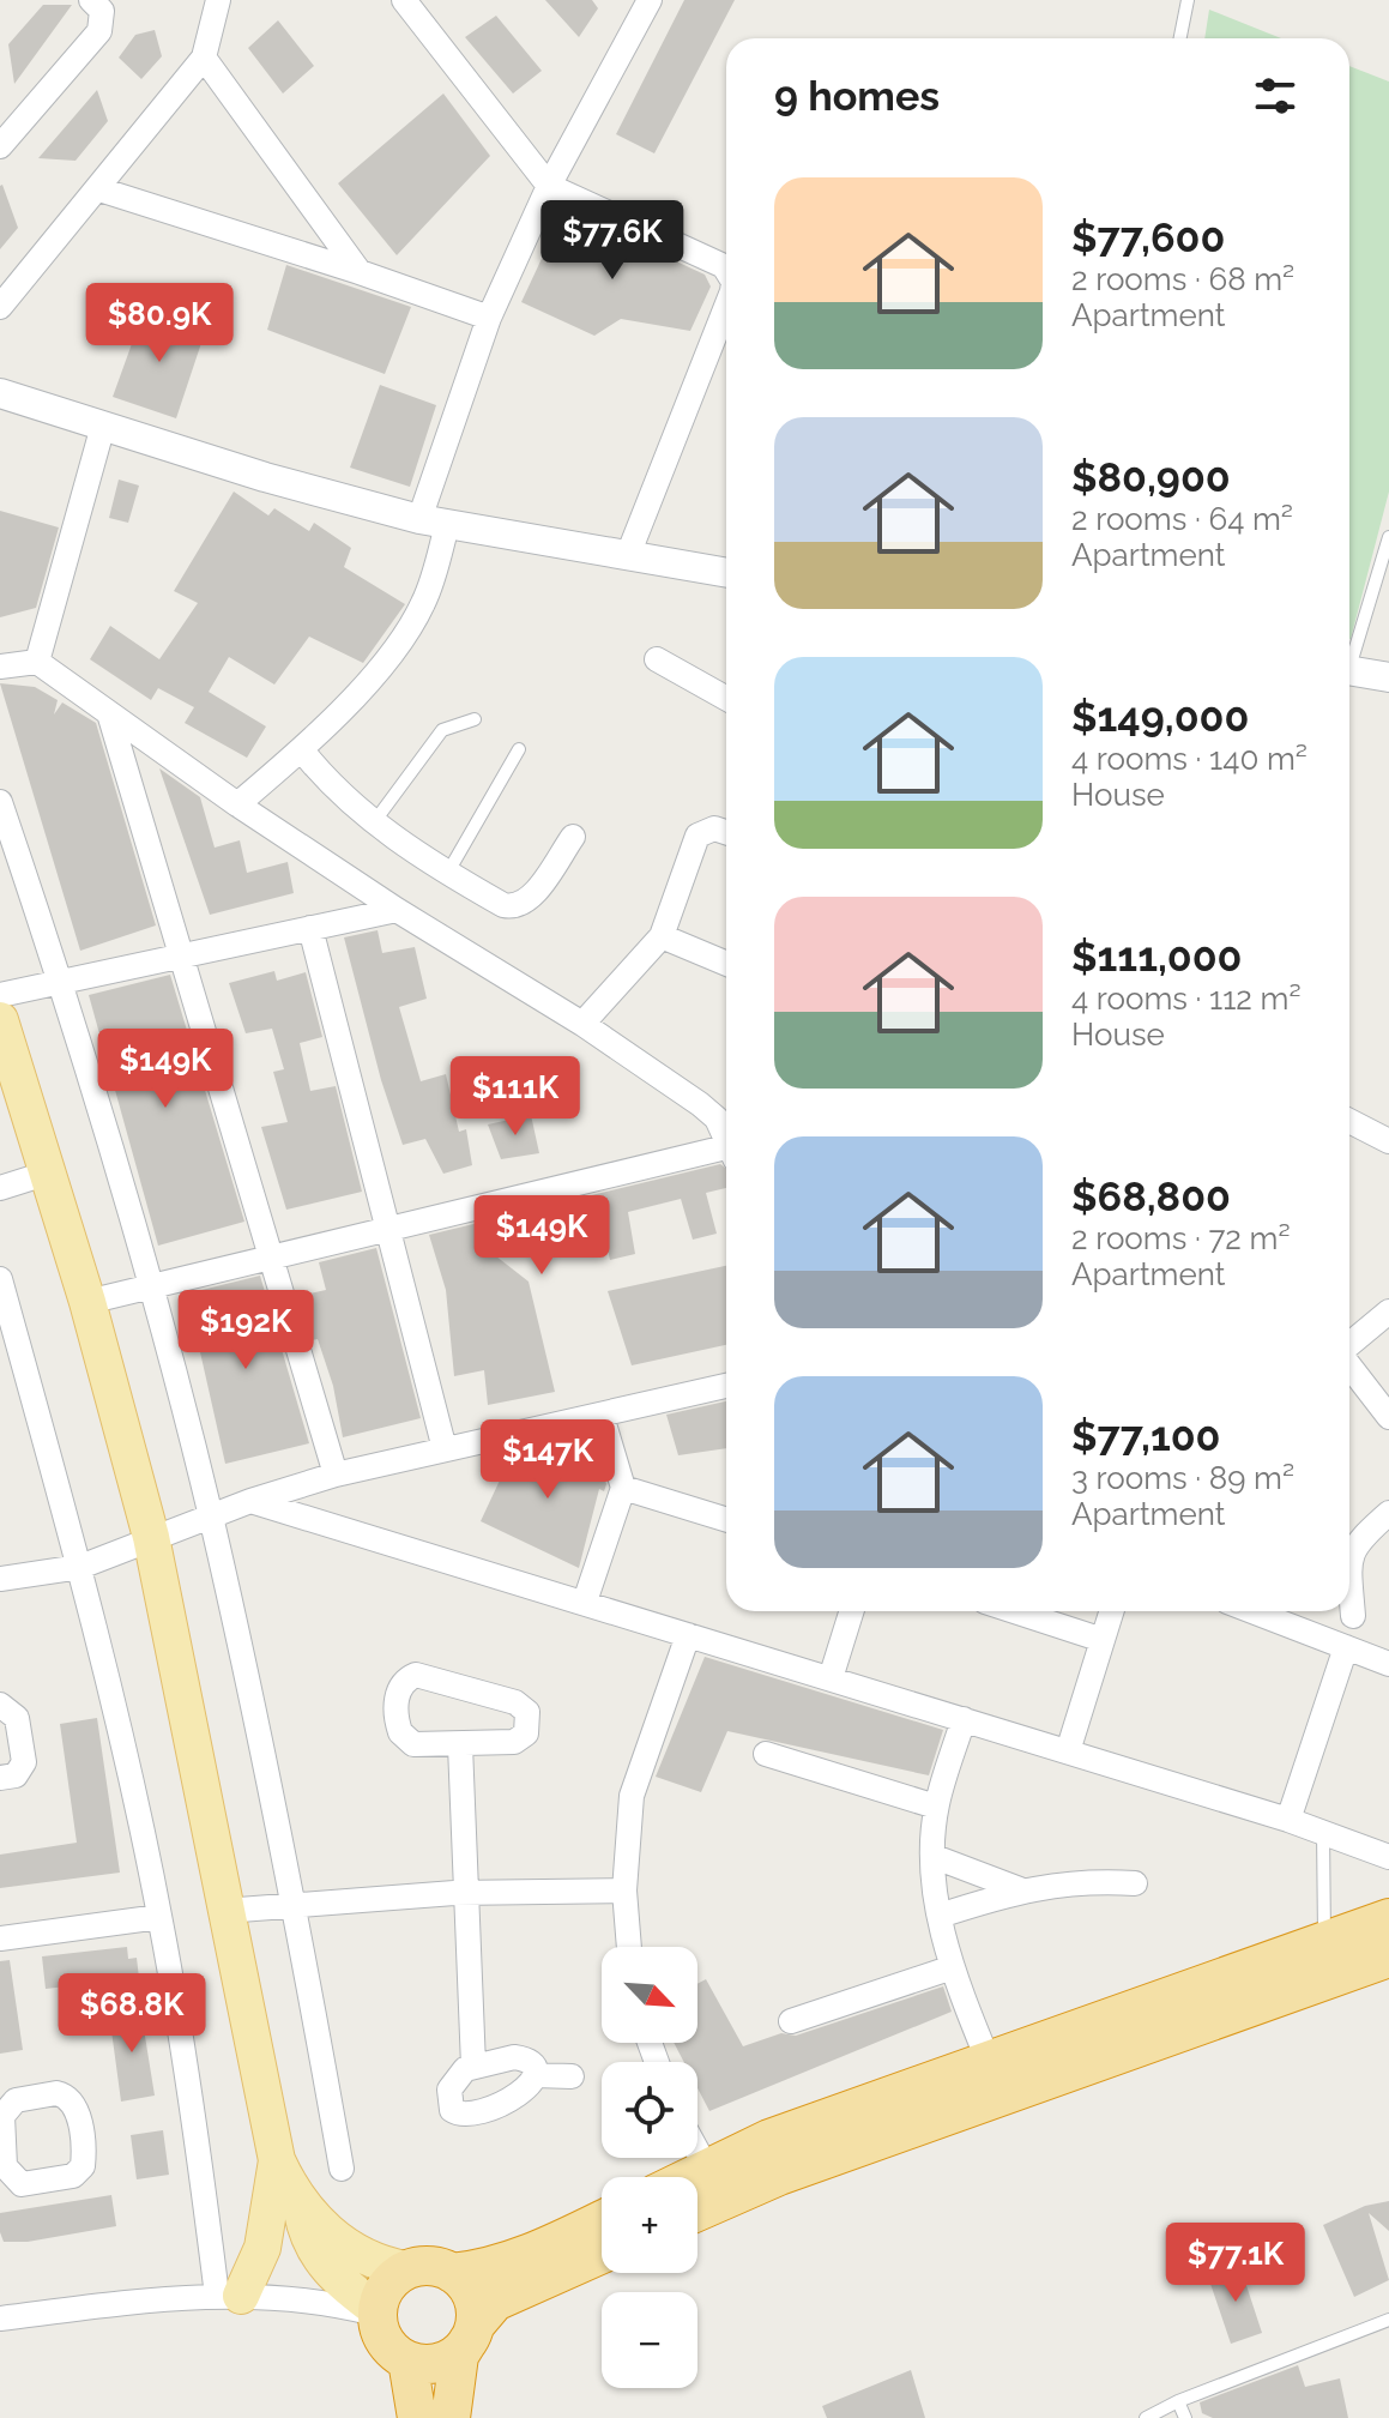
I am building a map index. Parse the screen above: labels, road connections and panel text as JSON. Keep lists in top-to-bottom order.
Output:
{
  "north": "bottom right",
  "page": {
    "heading": "9 homes",
    "list": [
      {
        "name": "$77,600",
        "note": "2 rooms · 68 m² · Apartment"
      },
      {
        "name": "$80,900",
        "note": "2 rooms · 64 m² · Apartment"
      },
      {
        "name": "$149,000",
        "note": "4 rooms · 140 m² · House"
      },
      {
        "name": "$111,000",
        "note": "4 rooms · 112 m² · House"
      },
      {
        "name": "$68,800",
        "note": "2 rooms · 72 m² · Apartment"
      },
      {
        "name": "$77,100",
        "note": "3 rooms · 89 m² · Apartment"
      }
    ],
    "price": [
      "$77.6K",
      "$80.9K",
      "$149K",
      "$111K",
      "$149K",
      "$192K",
      "$147K",
      "$68.8K",
      "$77.1K"
    ],
    "map_buttons": ["+", "−"]
  }
}
